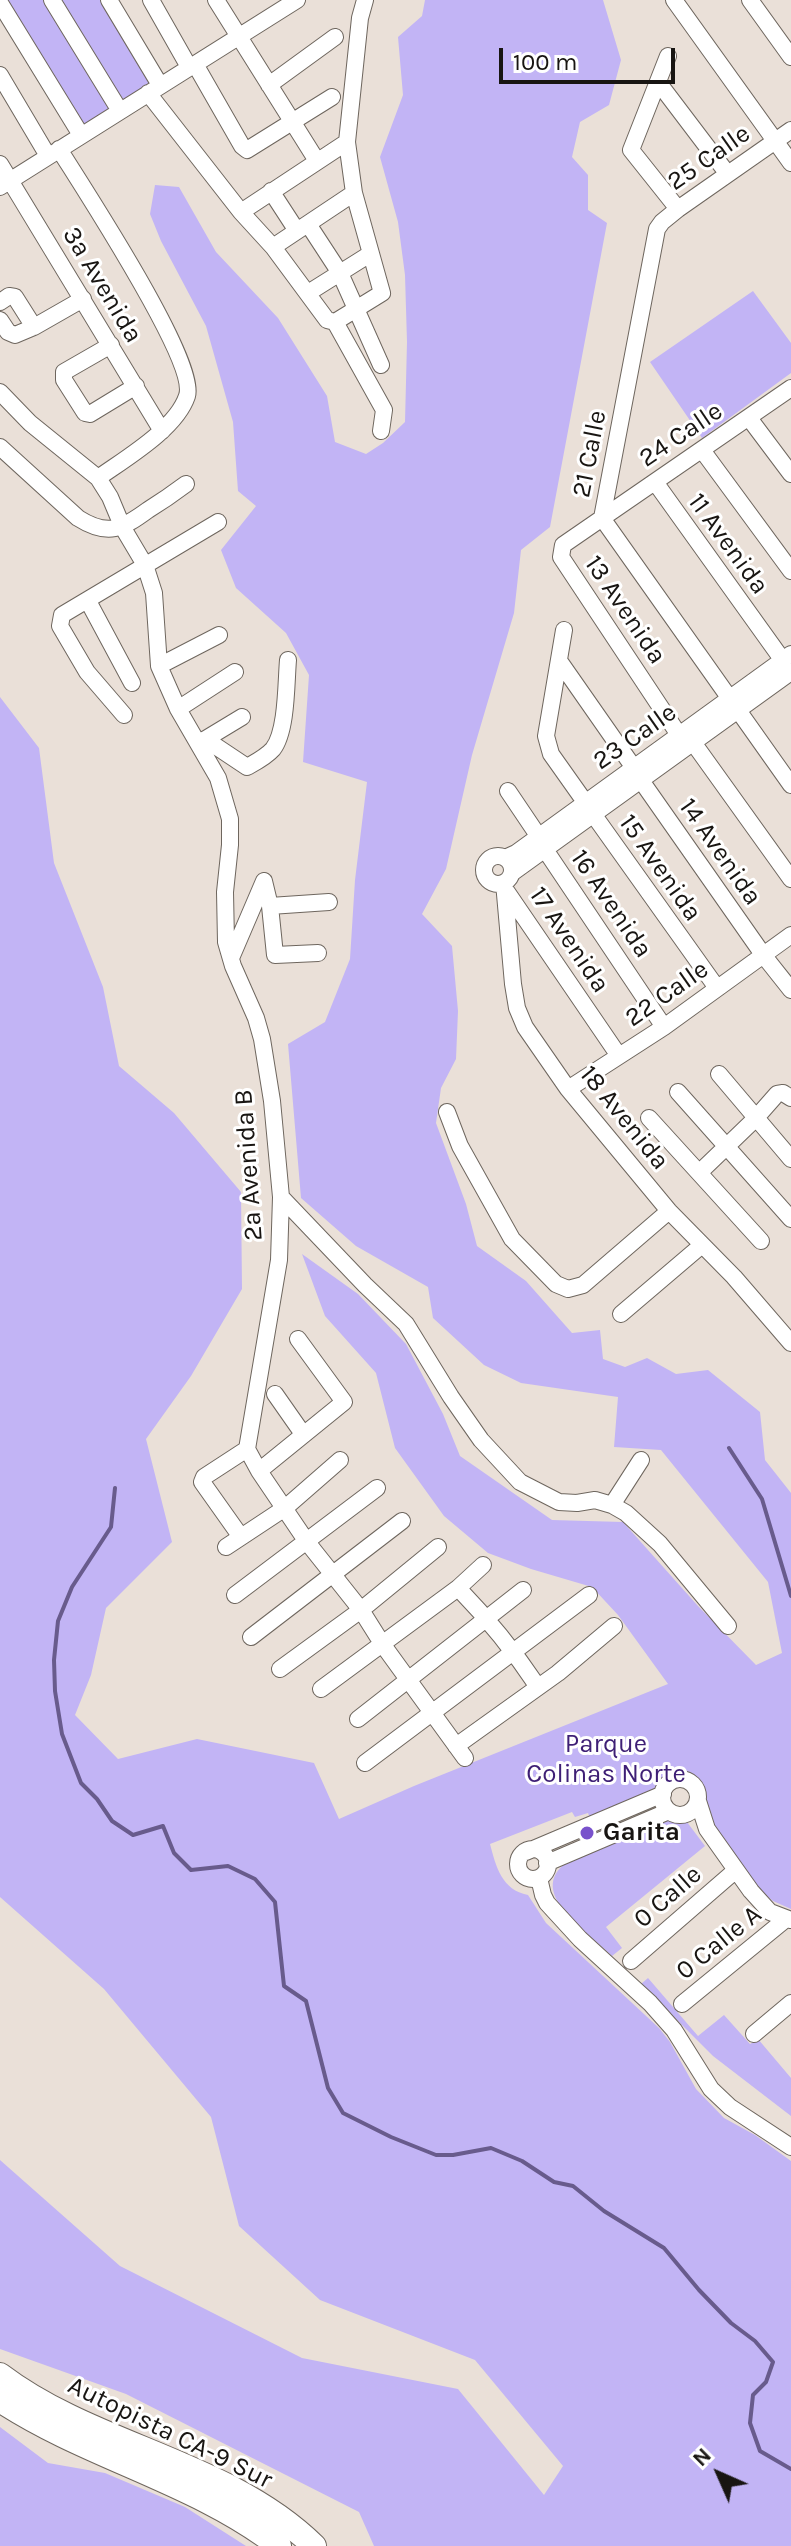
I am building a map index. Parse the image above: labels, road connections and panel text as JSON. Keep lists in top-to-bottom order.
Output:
{
  "streets": {
    "highway": ["Autopista CA-9 Sur"],
    "street": [
      "25 Calle",
      "3a Avenida",
      "24 Calle",
      "21 Calle",
      "11 Avenida",
      "13 Avenida",
      "23 Calle",
      "14 Avenida",
      "15 Avenida",
      "16 Avenida",
      "17 Avenida",
      "22 Calle",
      "18 Avenida",
      "2a Avenida B",
      "0 Calle",
      "0 Calle A"
    ]
  },
  "crossings": [
    ["25 Calle", "21 Calle"],
    ["24 Calle", "21 Calle"],
    ["24 Calle", "11 Avenida"],
    ["24 Calle", "13 Avenida"],
    ["21 Calle", "23 Calle"],
    ["11 Avenida", "23 Calle"],
    ["13 Avenida", "23 Calle"],
    ["23 Calle", "14 Avenida"],
    ["23 Calle", "15 Avenida"],
    ["23 Calle", "16 Avenida"],
    ["23 Calle", "17 Avenida"],
    ["23 Calle", "18 Avenida"],
    ["14 Avenida", "15 Avenida"],
    ["14 Avenida", "22 Calle"],
    ["15 Avenida", "22 Calle"],
    ["16 Avenida", "22 Calle"],
    ["17 Avenida", "22 Calle"],
    ["17 Avenida", "18 Avenida"],
    ["22 Calle", "18 Avenida"]
  ],
  "parks": ["Parque Colinas Norte"],
  "places": ["Garita"],
  "scale_bar": "100 m",
  "north": "top left"
}
